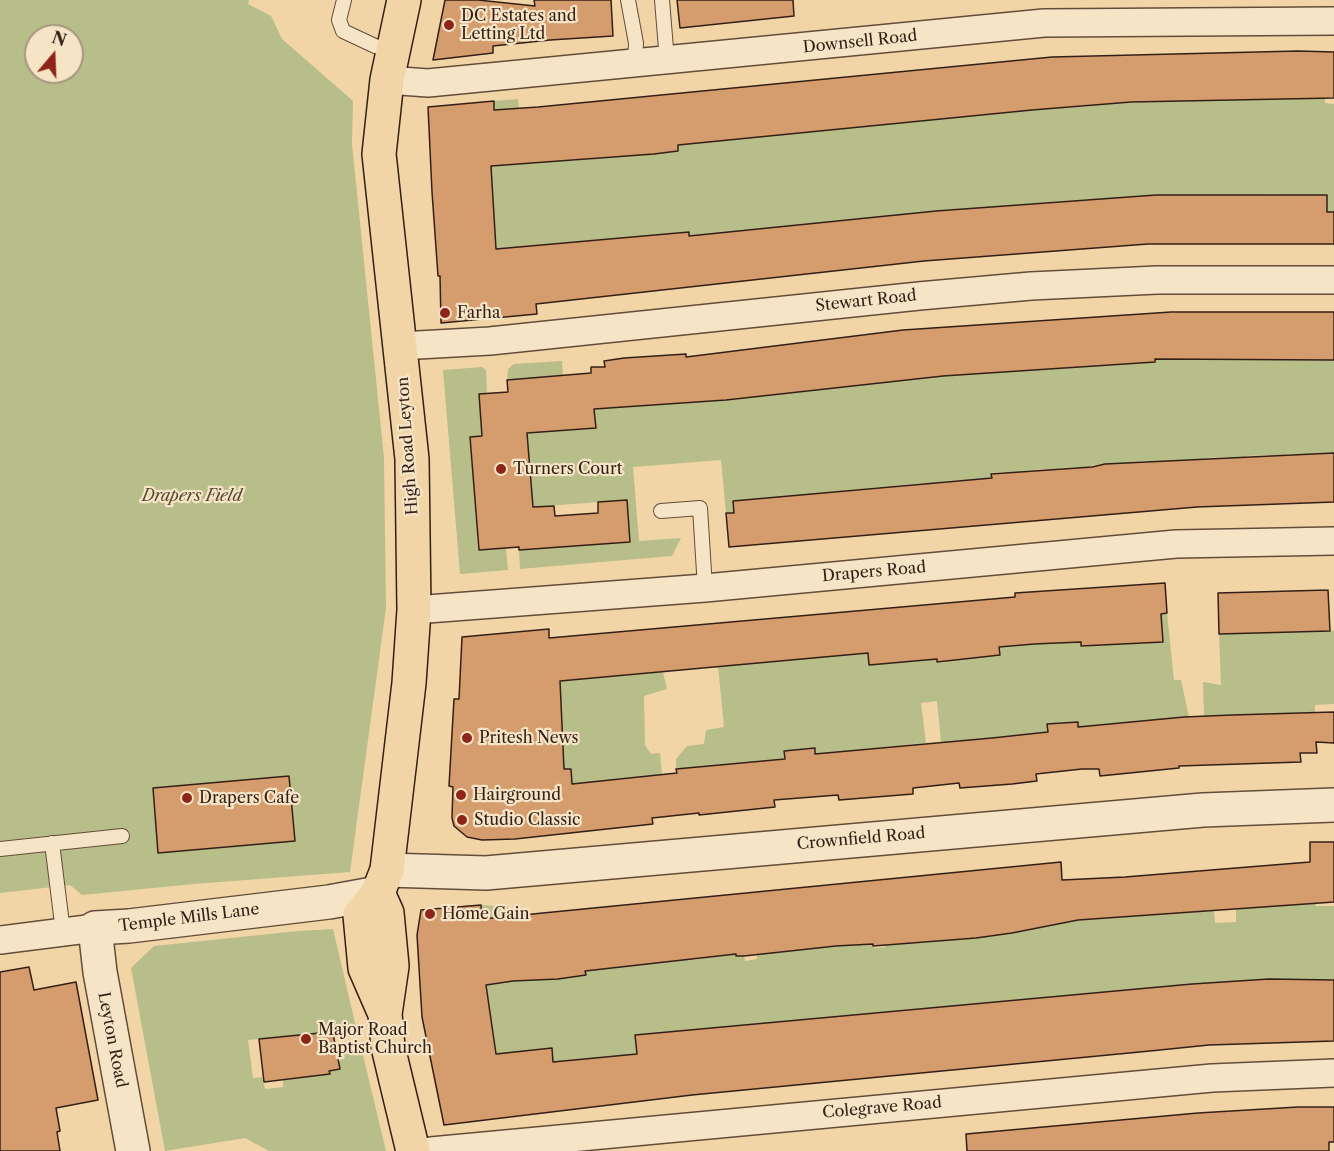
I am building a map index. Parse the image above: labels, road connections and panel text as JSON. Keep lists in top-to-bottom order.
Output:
{
  "streets": {
    "main road": ["High Road Leyton"],
    "street": [
      "Downsell Road",
      "Stewart Road",
      "Drapers Road",
      "Crownfield Road",
      "Temple Mills Lane",
      "Leyton Road",
      "Colegrave Road"
    ]
  },
  "crossings": [
    ["Downsell Road", "High Road Leyton"],
    ["Stewart Road", "High Road Leyton"],
    ["High Road Leyton", "Drapers Road"],
    ["High Road Leyton", "Crownfield Road"],
    ["High Road Leyton", "Temple Mills Lane"],
    ["Crownfield Road", "Temple Mills Lane"],
    ["Temple Mills Lane", "Leyton Road"]
  ],
  "parks": ["Drapers Field"],
  "places": [
    "DC Estates and Letting Ltd",
    "Farha",
    "Turners Court",
    "Pritesh News",
    "Hairground",
    "Drapers Cafe",
    "Studio Classic",
    "Home Gain",
    "Major Road Baptist Church"
  ],
  "north": "top"
}
